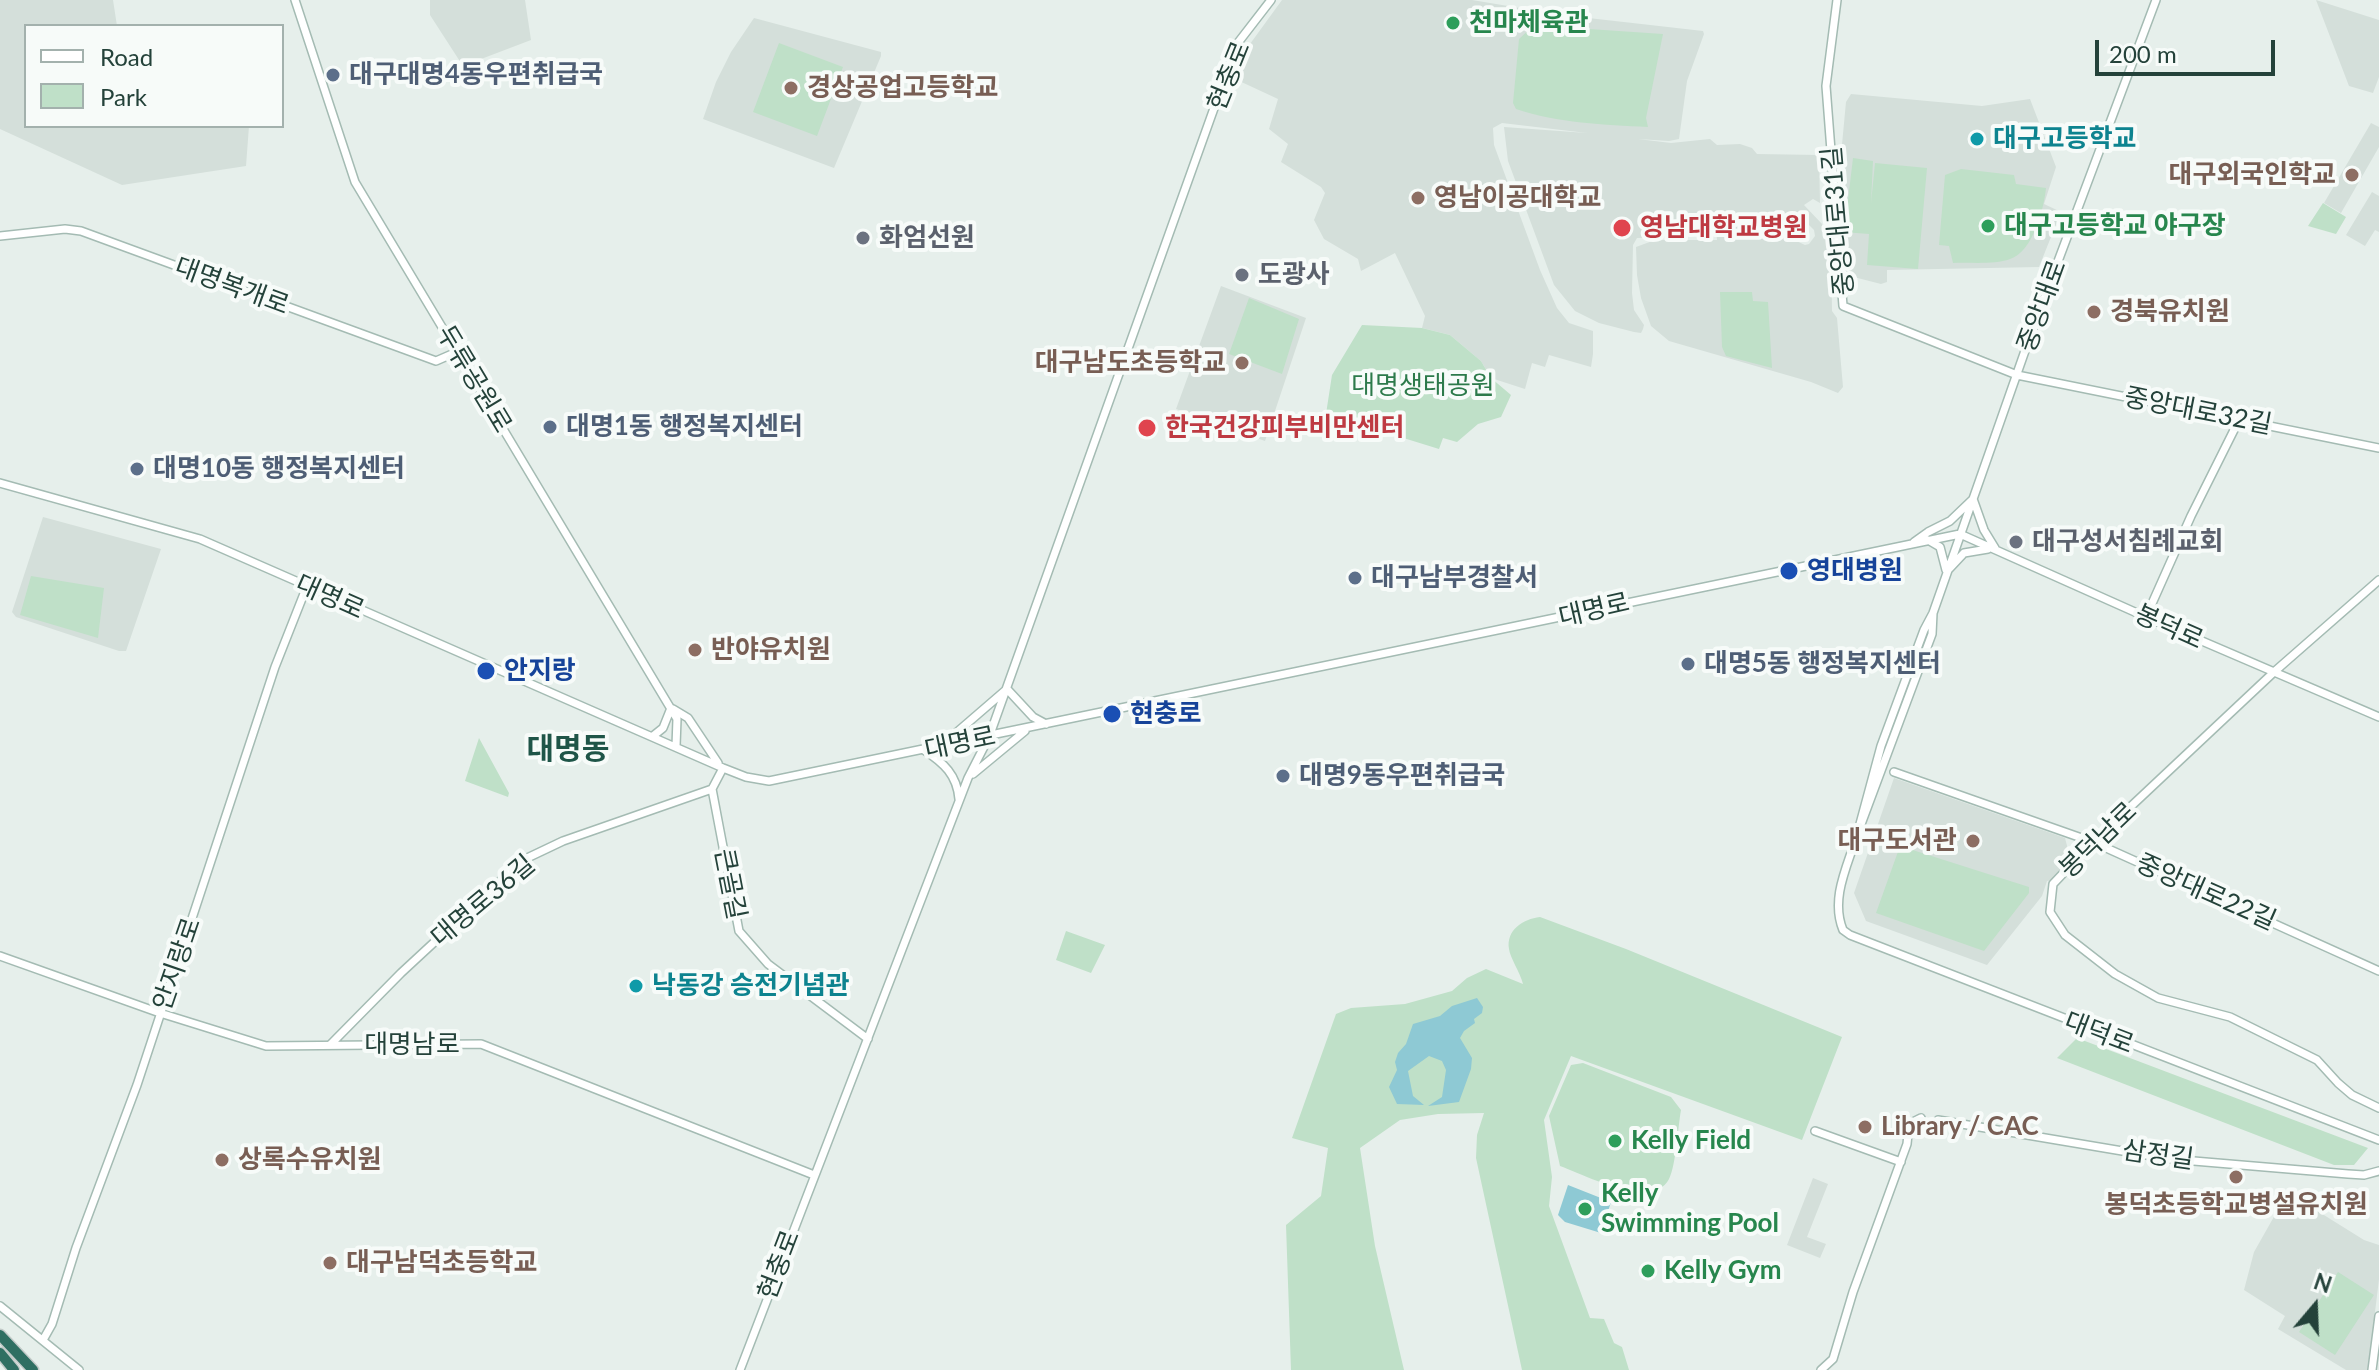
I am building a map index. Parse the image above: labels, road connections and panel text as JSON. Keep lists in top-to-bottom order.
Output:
{
  "streets": {
    "main road": [
      "현충로",
      "중앙대로31길",
      "대명복개로",
      "중앙대로",
      "두류공원로",
      "중앙대로32길",
      "대명로",
      "봉덕로",
      "봉덕남로",
      "큰골길",
      "중앙대로22길",
      "대명로36길",
      "안지랑로",
      "대덕로",
      "대명남로",
      "삼정길"
    ]
  },
  "crossings": [
    ["현충로", "대명로"],
    ["현충로", "큰골길"],
    ["현충로", "대명남로"],
    ["중앙대로31길", "중앙대로"],
    ["중앙대로31길", "중앙대로32길"],
    ["대명복개로", "두류공원로"],
    ["중앙대로", "중앙대로32길"],
    ["중앙대로", "대명로"],
    ["중앙대로", "봉덕로"],
    ["중앙대로", "대덕로"],
    ["두류공원로", "대명로"],
    ["대명로", "봉덕로"],
    ["대명로", "안지랑로"],
    ["봉덕로", "봉덕남로"],
    ["봉덕남로", "중앙대로22길"],
    ["큰골길", "대명로36길"],
    ["대명로36길", "대명남로"],
    ["안지랑로", "대명남로"]
  ],
  "districts": ["대명동"],
  "parks": ["대명생태공원"],
  "places": [
    "천마체육관",
    "대구대명4동우편취급국",
    "경상공업고등학교",
    "대구고등학교",
    "대구외국인학교",
    "영남이공대학교",
    "대구고등학교 야구장",
    "영남대학교병원",
    "화엄선원",
    "도광사",
    "경북유치원",
    "대구남도초등학교",
    "대명1동 행정복지센터",
    "한국건강피부비만센터",
    "대명10동 행정복지센터",
    "대구성서침례교회",
    "영대병원",
    "대구남부경찰서",
    "반야유치원",
    "대명5동 행정복지센터",
    "안지랑",
    "현충로",
    "대명9동우편취급국",
    "대구도서관",
    "낙동강 승전기념관",
    "Library / CAC",
    "Kelly Field",
    "상록수유치원",
    "봉덕초등학교병설유치원",
    "Kelly Swimming Pool",
    "대구남덕초등학교",
    "Kelly Gym"
  ],
  "legend": ["Road", "Park"],
  "scale_bar": "200 m",
  "north": "top"
}
